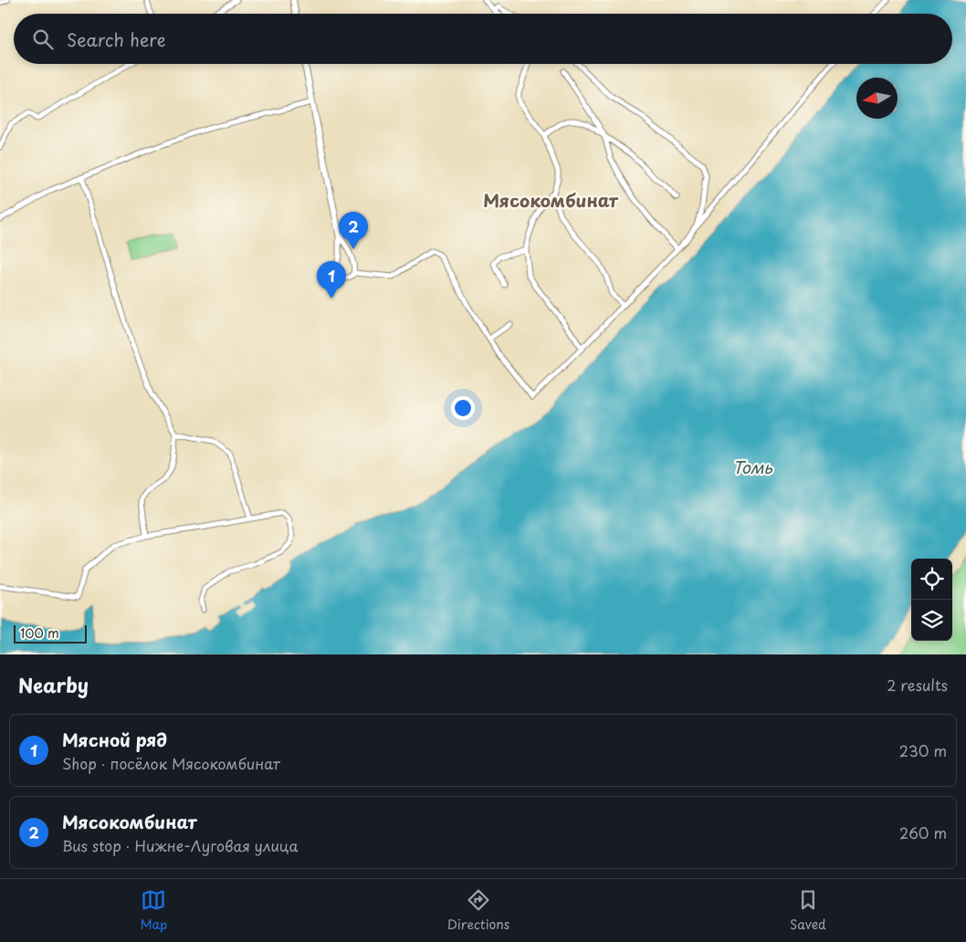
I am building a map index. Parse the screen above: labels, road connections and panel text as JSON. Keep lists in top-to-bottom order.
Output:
{
  "districts": ["Мясокомбинат"],
  "water": ["Томь"],
  "scale_bar": "100 m",
  "north": "left",
  "page": {
    "search": "Search here",
    "pins": ["2", "1"],
    "scale": "100 m",
    "heading": ["Nearby", "2 results"],
    "list": [
      {
        "mark": "1",
        "name": "Мясной ряд",
        "note": "Shop · посёлок Мясокомбинат",
        "value": "230 m"
      },
      {
        "mark": "2",
        "name": "Мясокомбинат",
        "note": "Bus stop · Нижне-Луговая улица",
        "value": "260 m"
      }
    ],
    "nav": ["Map", "Directions", "Saved"]
  }
}
